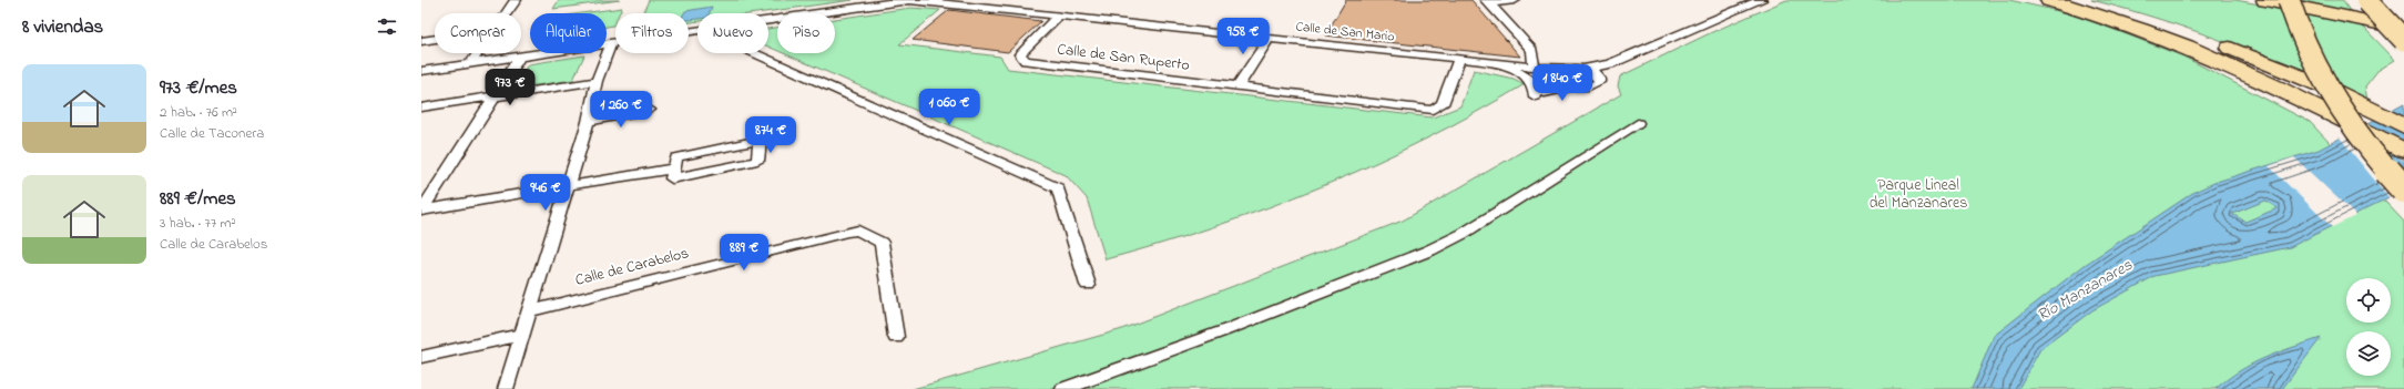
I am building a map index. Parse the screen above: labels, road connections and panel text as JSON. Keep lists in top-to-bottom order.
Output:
{
  "streets": {
    "street": ["Calle de San Mario", "Calle de San Ruperto", "Calle de Carabelos"]
  },
  "crossings": [
    ["Calle de San Mario", "Calle de San Ruperto"]
  ],
  "water": ["Río Manzanares"],
  "parks": ["Parque Lineal del Manzanares"],
  "page": {
    "heading": "8 viviendas",
    "chip": [
      "Comprar",
      "Alquilar",
      "Filtros",
      "Nuevo",
      "Piso"
    ],
    "price": [
      "958 €",
      "1 840 €",
      "973 €",
      "1 060 €",
      "1 260 €",
      "874 €",
      "946 €",
      "889 €"
    ],
    "list": [
      {
        "name": "973 €/mes",
        "note": "2 hab. · 76 m² · Calle de Taconera"
      },
      {
        "name": "889 €/mes",
        "note": "3 hab. · 77 m² · Calle de Carabelos"
      }
    ]
  }
}
